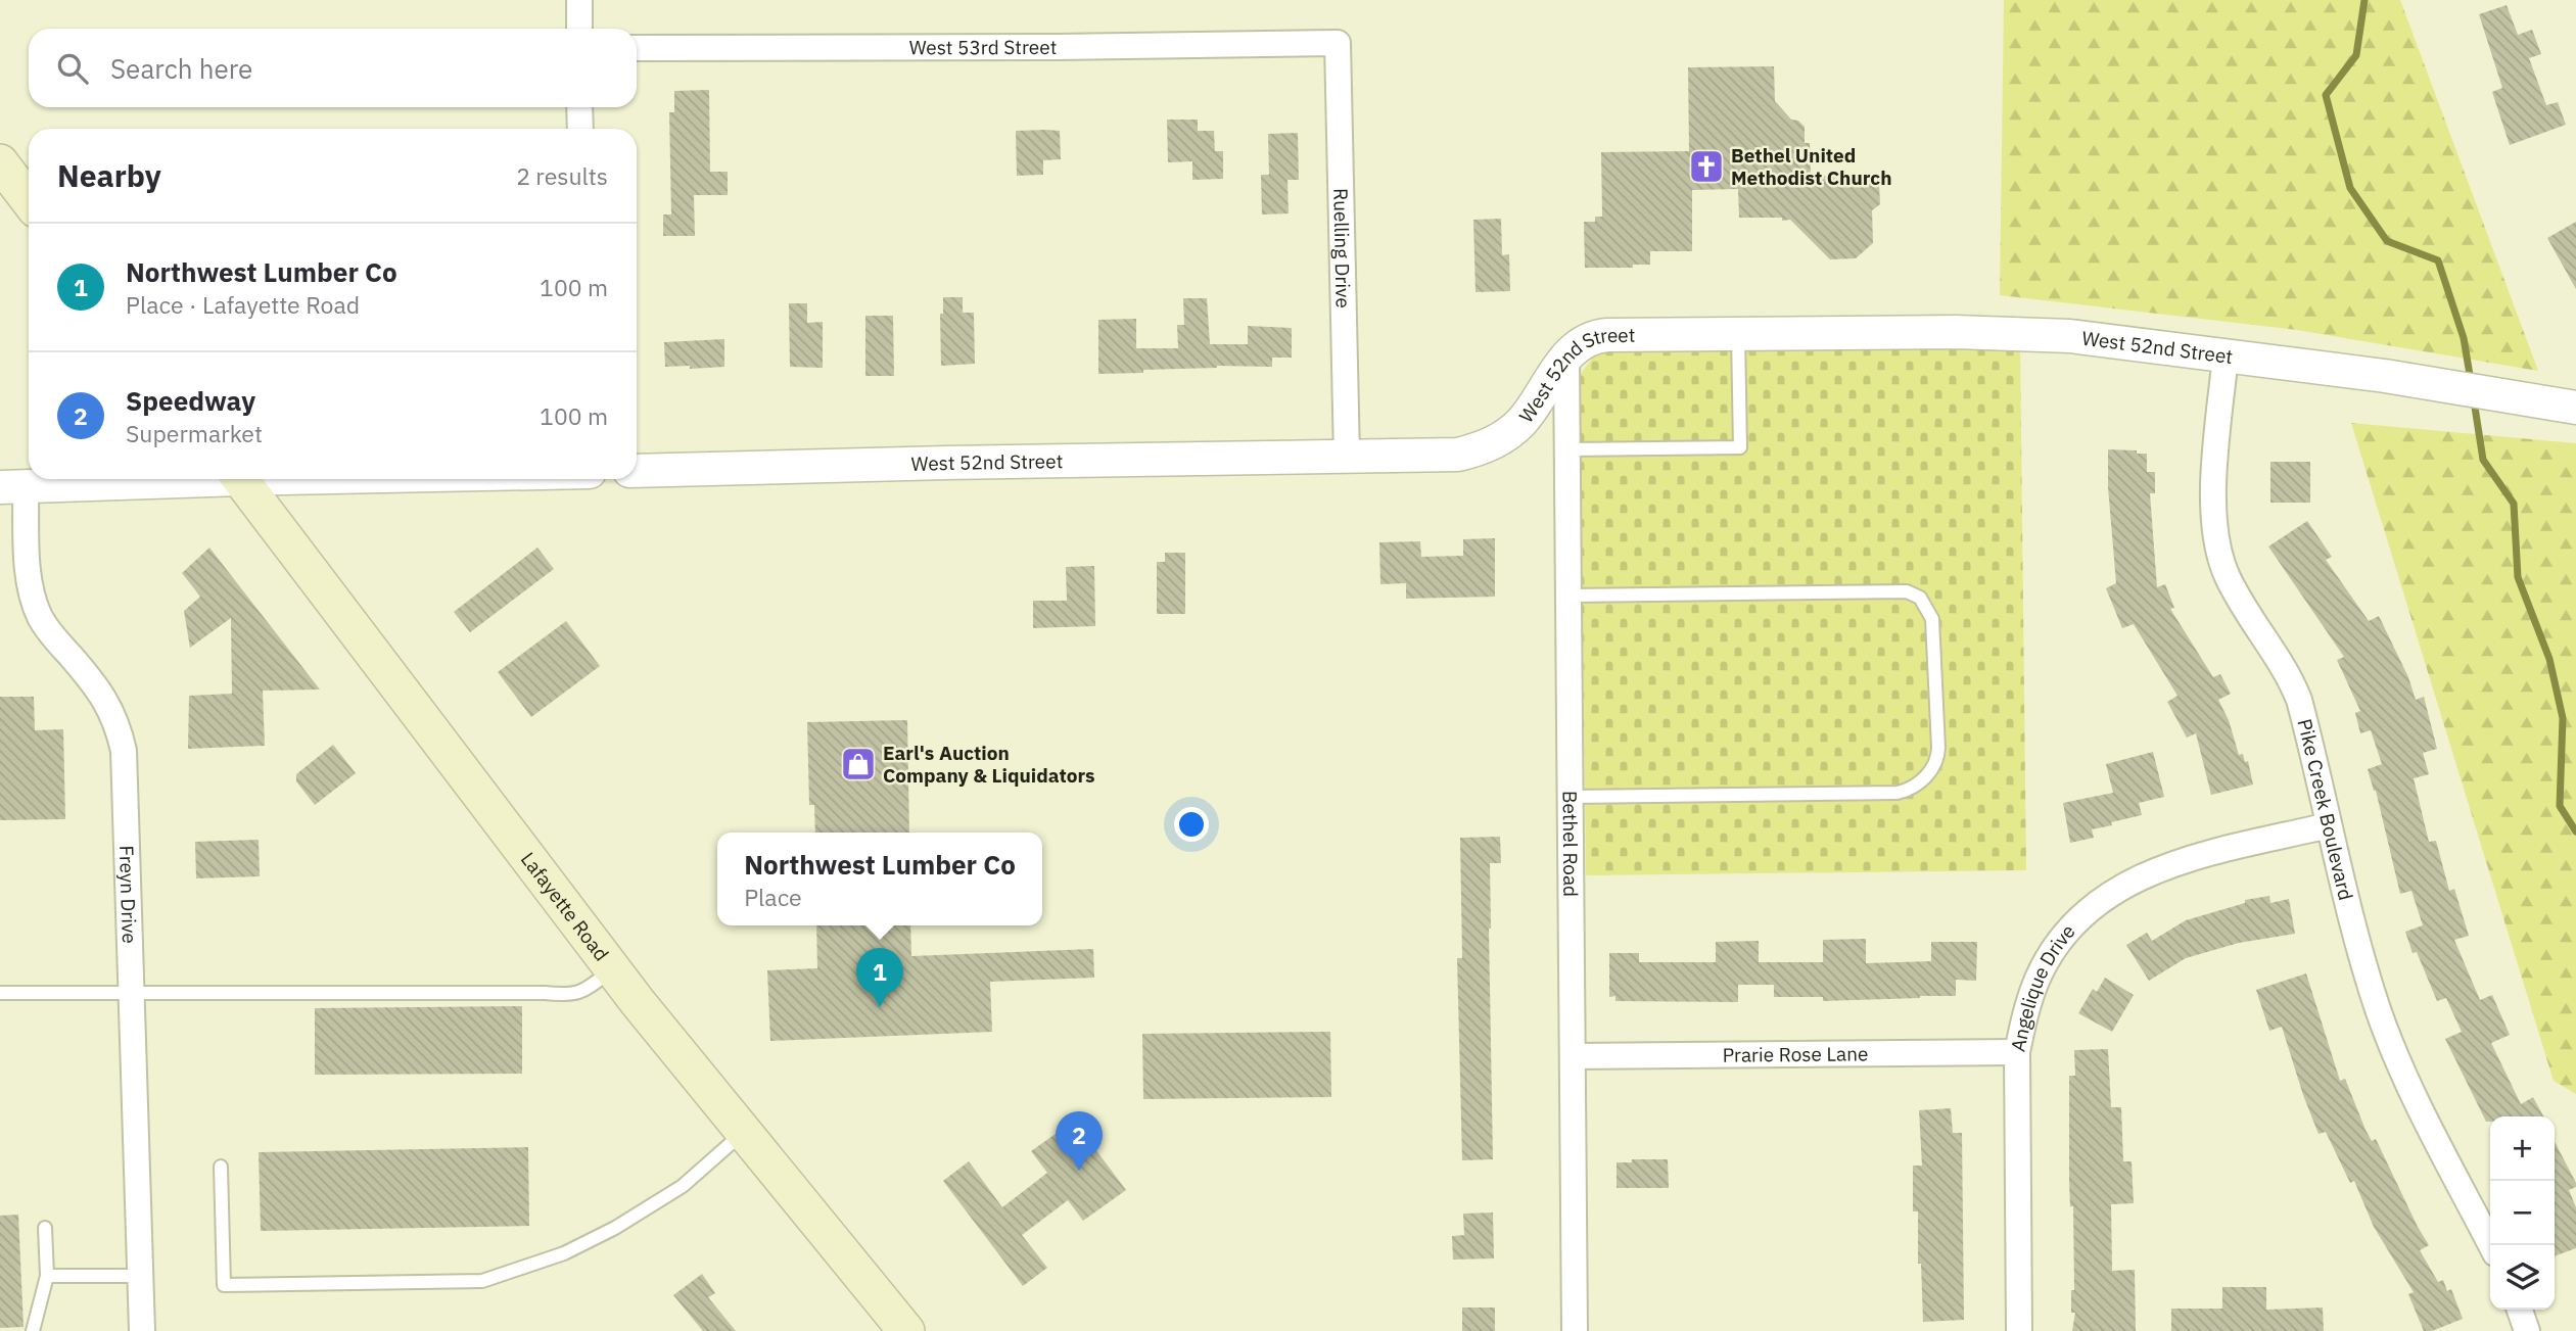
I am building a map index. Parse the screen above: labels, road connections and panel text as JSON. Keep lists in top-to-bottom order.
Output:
{
  "streets": {
    "main road": ["Lafayette Road"],
    "street": [
      "West 53rd Street",
      "Ruelling Drive",
      "West 52nd Street",
      "Pike Creek Boulevard",
      "Bethel Road",
      "Freyn Drive",
      "Angelique Drive",
      "Prarie Rose Lane"
    ]
  },
  "crossings": [
    ["West 53rd Street", "Ruelling Drive"],
    ["Ruelling Drive", "West 52nd Street"],
    ["West 52nd Street", "Pike Creek Boulevard"],
    ["West 52nd Street", "Bethel Road"],
    ["Pike Creek Boulevard", "Angelique Drive"],
    ["Bethel Road", "Prarie Rose Lane"],
    ["Angelique Drive", "Prarie Rose Lane"]
  ],
  "places": {
    "church": ["Bethel United Methodist Church"],
    "shop": ["Earl's Auction Company & Liquidators"]
  },
  "page": {
    "search": "Search here",
    "heading": ["Nearby", "2 results"],
    "list": [
      {
        "mark": "1",
        "name": "Northwest Lumber Co",
        "note": "Place · Lafayette Road",
        "value": "100 m"
      },
      {
        "mark": "2",
        "name": "Speedway",
        "note": "Supermarket",
        "value": "100 m"
      }
    ],
    "popup": ["Northwest Lumber Co", "Place"],
    "pins": ["1", "2"],
    "map_buttons": ["+", "−"]
  }
}
